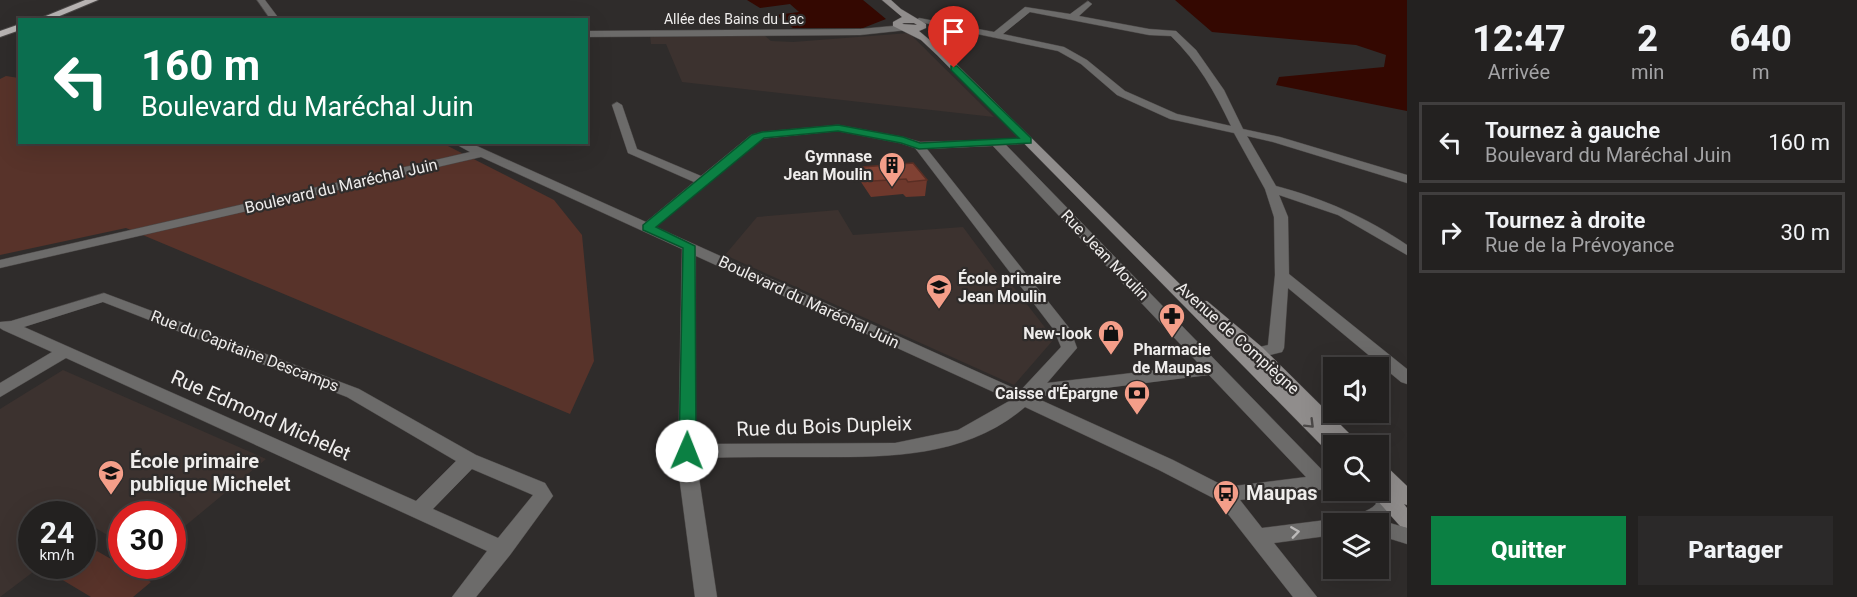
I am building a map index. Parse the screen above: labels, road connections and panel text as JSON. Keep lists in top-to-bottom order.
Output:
{
  "streets": {
    "main road": ["Avenue de Compiègne"],
    "street": [
      "Allée des Bains du Lac",
      "Boulevard du Maréchal Juin",
      "Rue Jean Moulin",
      "Rue du Capitaine Descamps",
      "Rue Edmond Michelet",
      "Rue du Bois Dupleix"
    ]
  },
  "crossings": [
    ["Allée des Bains du Lac", "Avenue de Compiègne"],
    ["Boulevard du Maréchal Juin", "Rue du Bois Dupleix"],
    ["Rue du Capitaine Descamps", "Rue Edmond Michelet"]
  ],
  "places": {
    "building": ["Gymnase Jean Moulin"],
    "school or university": ["École primaire Jean Moulin", "École primaire publique Michelet"],
    "pharmacy": ["Pharmacie de Maupas"],
    "shop": ["New-look"],
    "bank": ["Caisse d'Épargne"],
    "bus stop": ["Maupas"]
  },
  "page": {
    "eta": [
      "12:47",
      "Arrivée",
      "2",
      "min",
      "640",
      "m"
    ],
    "turn": ["160 m", "Boulevard du Maréchal Juin"],
    "list": [
      {
        "name": "Tournez à gauche",
        "note": "Boulevard du Maréchal Juin",
        "value": "160 m"
      },
      {
        "name": "Tournez à droite",
        "note": "Rue de la Prévoyance",
        "value": "30 m"
      }
    ],
    "speed": "24 km/h",
    "limit": "30",
    "buttons": ["Quitter", "Partager"]
  }
}
